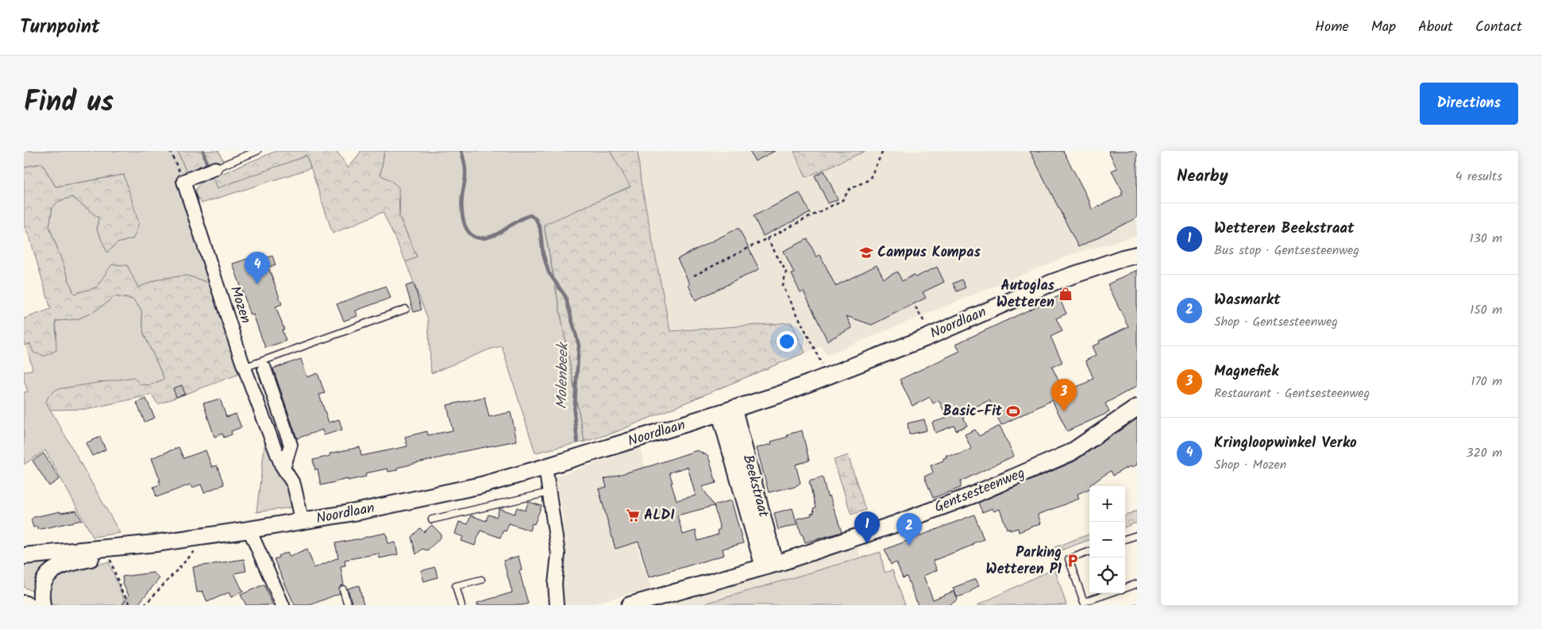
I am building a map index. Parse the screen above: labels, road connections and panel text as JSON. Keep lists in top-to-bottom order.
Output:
{
  "streets": {
    "street": [
      "Mozen",
      "Noordlaan",
      "Beekstraat",
      "Gentsesteenweg"
    ]
  },
  "crossings": [
    ["Mozen", "Noordlaan"],
    ["Noordlaan", "Beekstraat"],
    ["Beekstraat", "Gentsesteenweg"]
  ],
  "water": ["Molenbeek"],
  "places": {
    "school or university": ["Campus Kompas"],
    "shop": ["Autoglas Wetteren"],
    "sports": ["Basic-Fit"],
    "supermarket": ["ALDI"],
    "parking": ["Parking Wetteren P1"]
  },
  "page": {
    "header": "Turnpoint",
    "nav": [
      "Home",
      "Map",
      "About",
      "Contact"
    ],
    "title": "Find us",
    "buttons": "Directions",
    "heading": ["Nearby", "4 results"],
    "list": [
      {
        "mark": "1",
        "name": "Wetteren Beekstraat",
        "note": "Bus stop · Gentsesteenweg",
        "value": "130 m"
      },
      {
        "mark": "2",
        "name": "Wasmarkt",
        "note": "Shop · Gentsesteenweg",
        "value": "150 m"
      },
      {
        "mark": "3",
        "name": "Magnefiek",
        "note": "Restaurant · Gentsesteenweg",
        "value": "170 m"
      },
      {
        "mark": "4",
        "name": "Kringloopwinkel Verko",
        "note": "Shop · Mozen",
        "value": "320 m"
      }
    ],
    "pins": [
      "4",
      "3",
      "1",
      "2"
    ],
    "map_buttons": ["+", "−"]
  }
}
